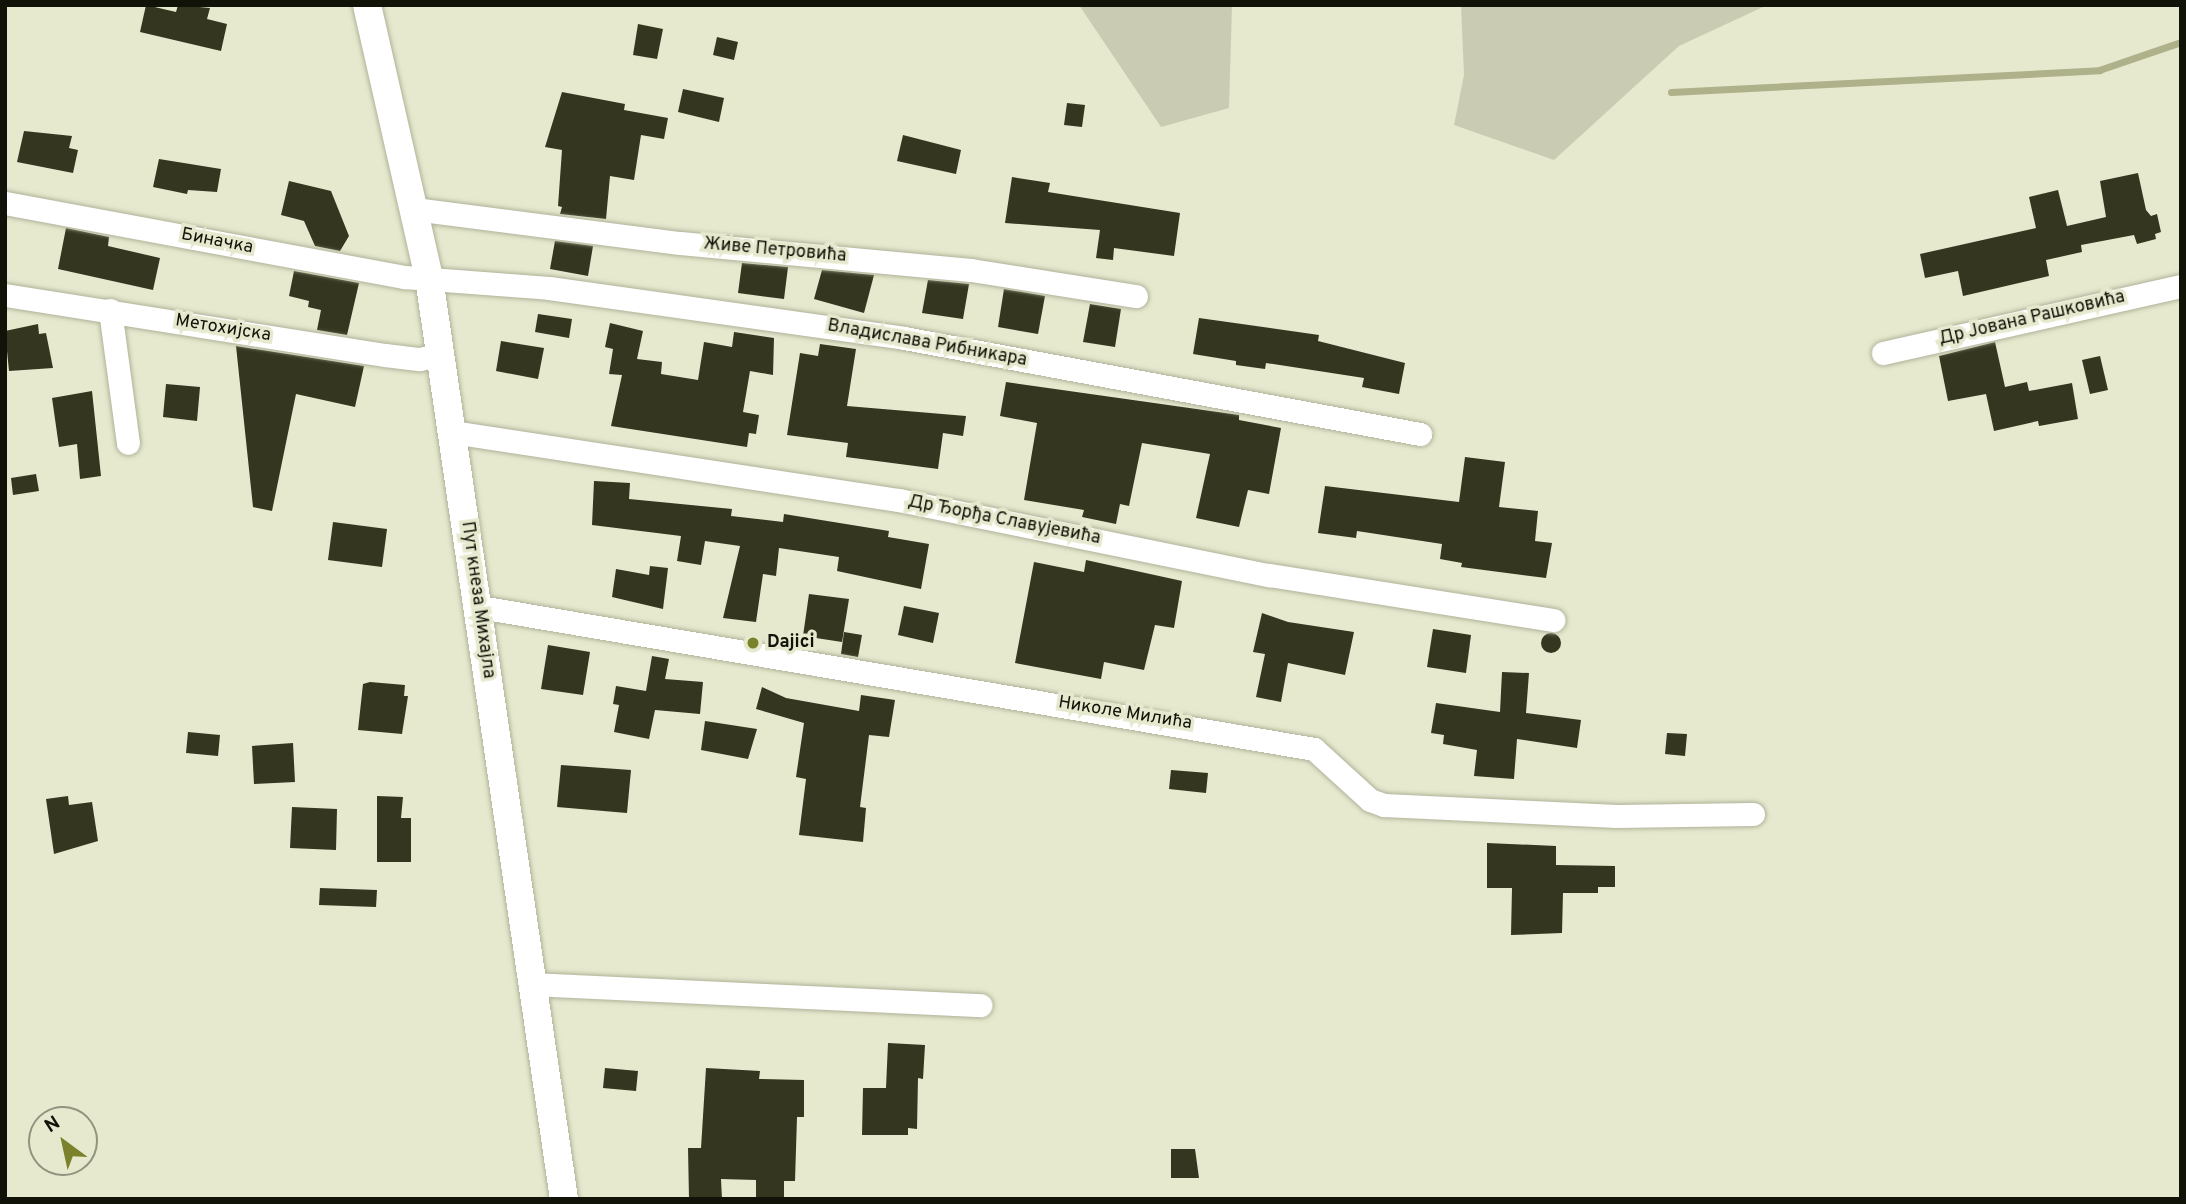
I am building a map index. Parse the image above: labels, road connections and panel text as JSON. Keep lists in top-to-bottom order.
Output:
{
  "streets": {
    "main road": ["Пут кнеза Михајла"],
    "street": [
      "Биначка",
      "Живе Петровића",
      "Др Јована Рашковића",
      "Метохијска",
      "Владислава Рибникара",
      "Др Ђорђа Славујевића",
      "Николе Милића"
    ]
  },
  "crossings": [
    ["Биначка", "Владислава Рибникара"],
    ["Биначка", "Пут кнеза Михајла"],
    ["Живе Петровића", "Пут кнеза Михајла"],
    ["Метохијска", "Пут кнеза Михајла"],
    ["Владислава Рибникара", "Пут кнеза Михајла"],
    ["Др Ђорђа Славујевића", "Пут кнеза Михајла"],
    ["Пут кнеза Михајла", "Николе Милића"]
  ],
  "places": ["Dajici"],
  "north": "top left"
}
